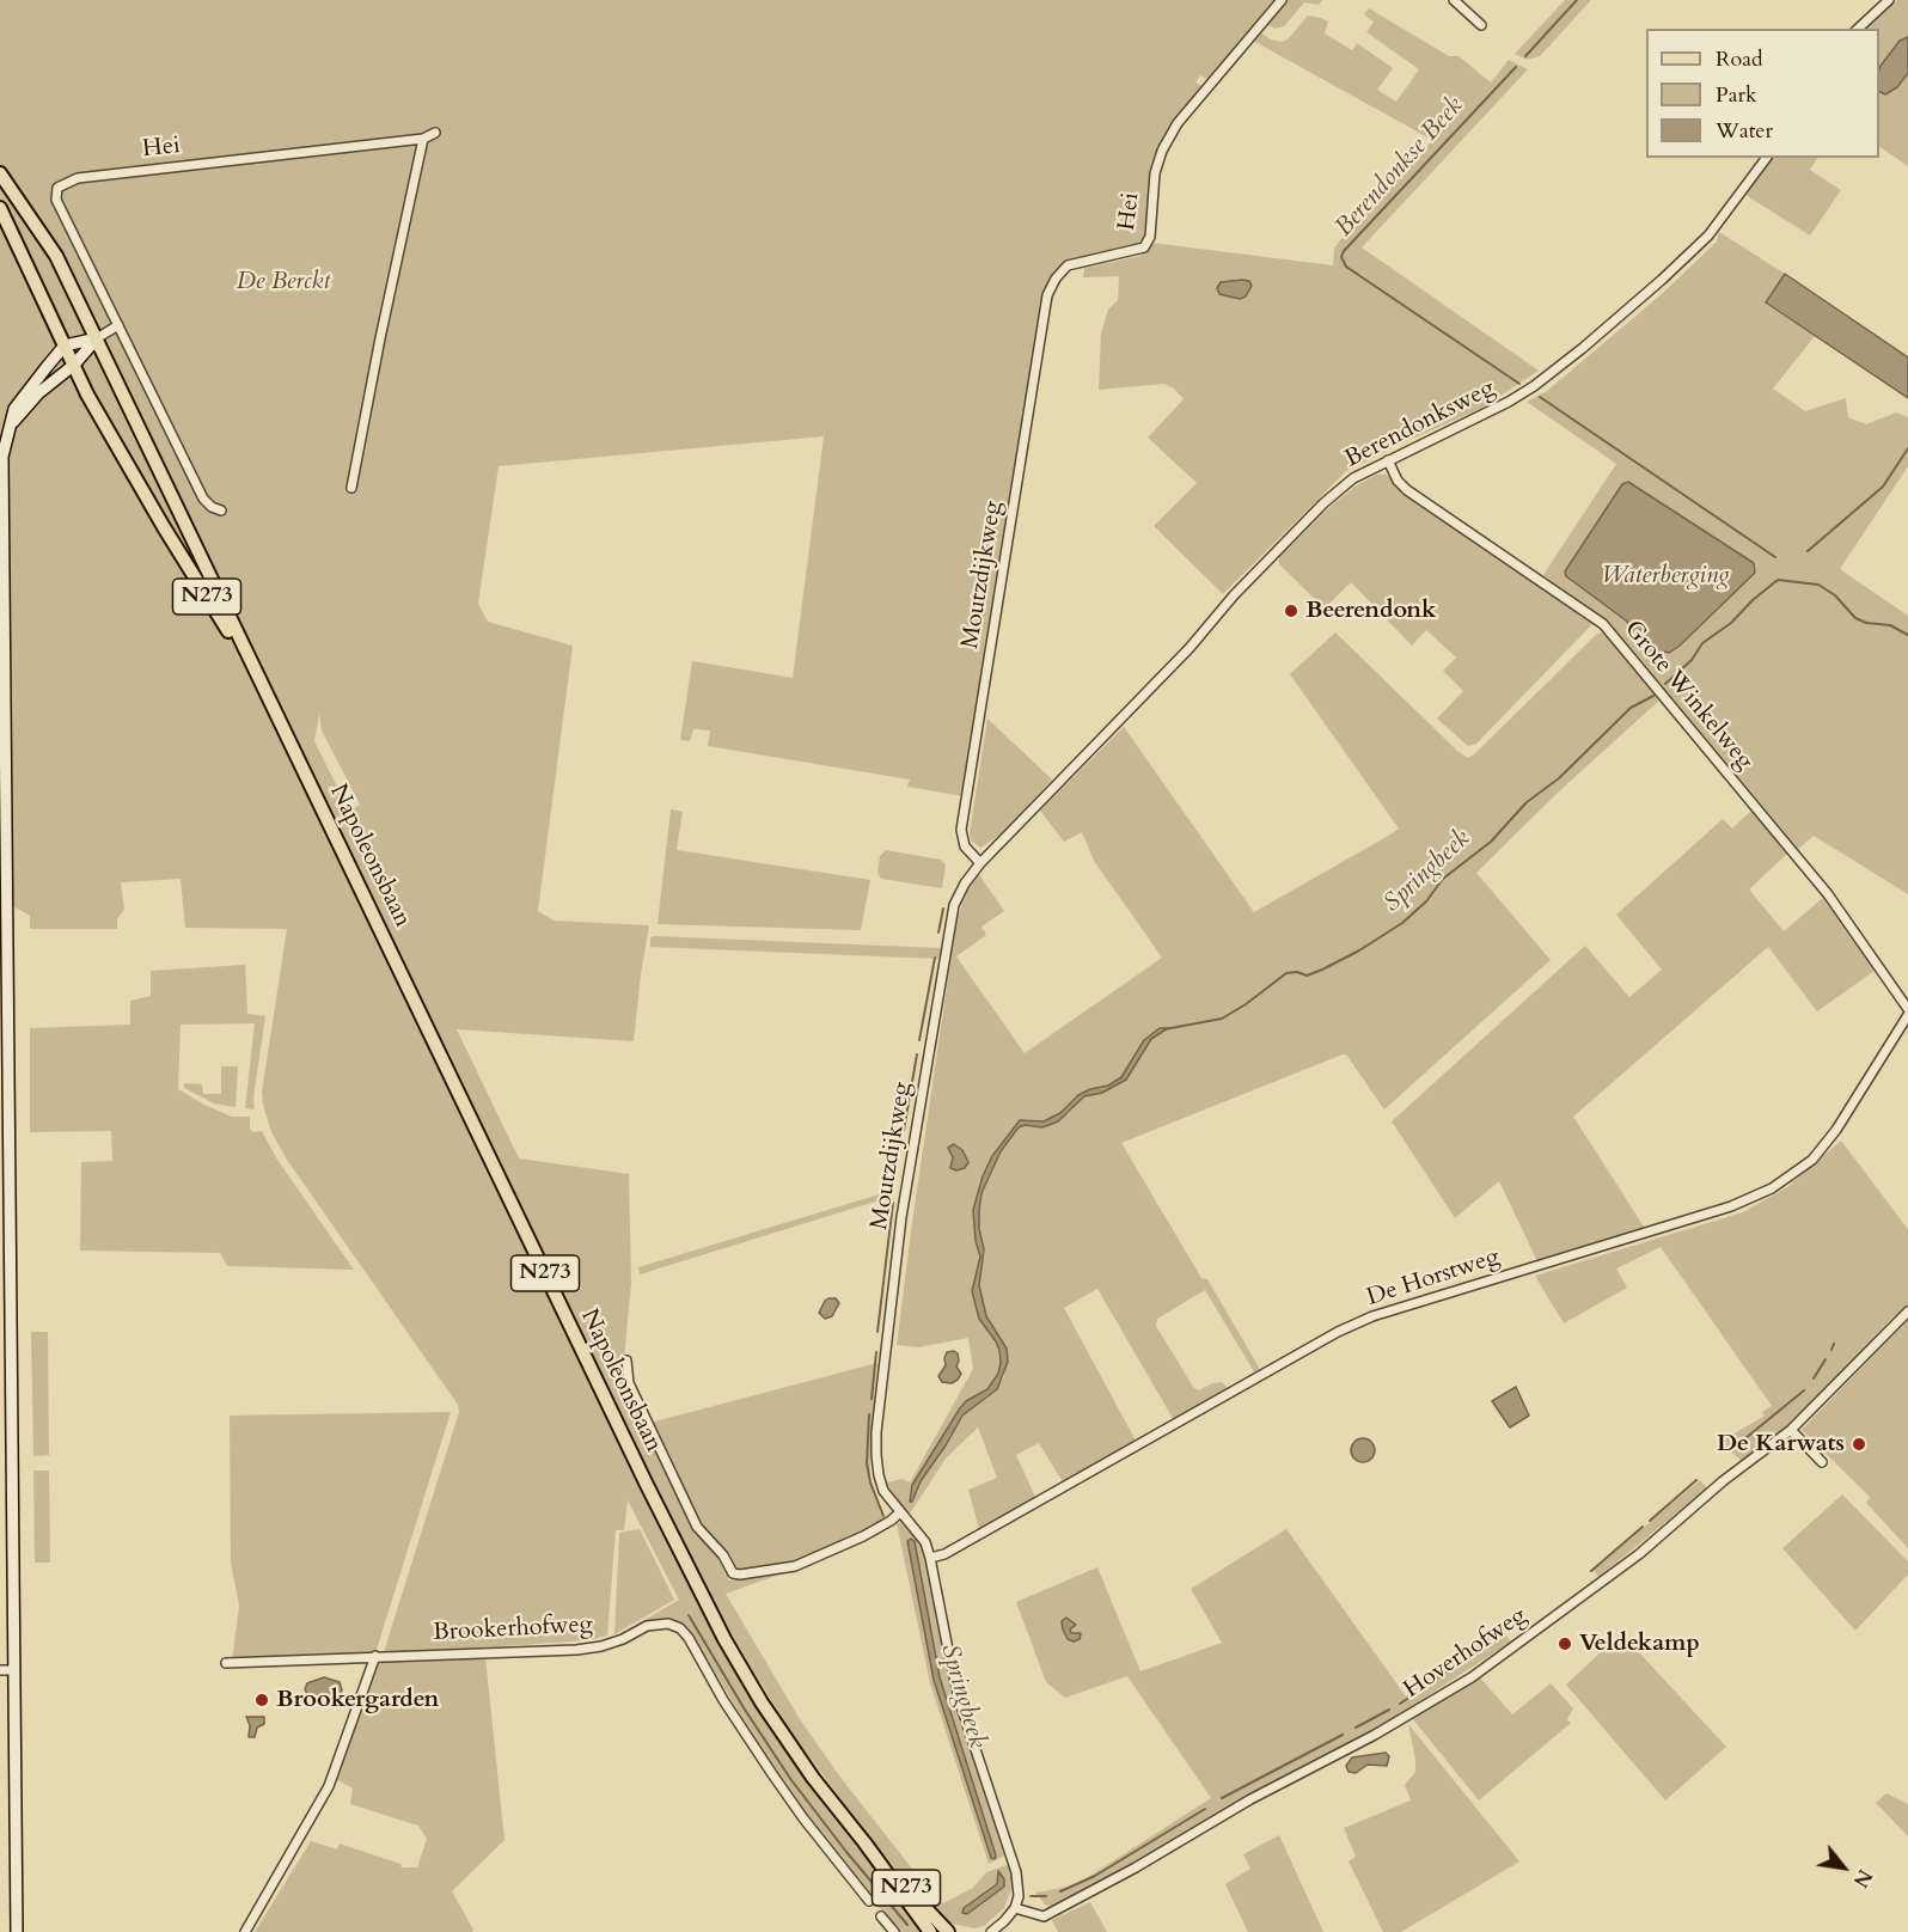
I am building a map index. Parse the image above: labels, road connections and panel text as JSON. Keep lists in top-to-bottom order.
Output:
{
  "streets": {
    "main road": ["N273", "Napoleonsbaan"],
    "street": [
      "Hei",
      "Berendonksweg",
      "Moutzdijkweg",
      "Grote Winkelweg",
      "De Horstweg",
      "Brookerhofweg",
      "Hoverhofweg"
    ]
  },
  "crossings": [
    ["Hei", "Moutzdijkweg"],
    ["Berendonksweg", "Moutzdijkweg"],
    ["Berendonksweg", "Grote Winkelweg"],
    ["Moutzdijkweg", "De Horstweg"],
    ["Moutzdijkweg", "Hoverhofweg"],
    ["N273", "Napoleonsbaan"]
  ],
  "water": ["Berendonkse Beek", "Waterberging", "Springbeek"],
  "parks": ["De Berckt"],
  "places": [
    "Beerendonk",
    "De Karwats",
    "Veldekamp",
    "Brookergarden"
  ],
  "legend": ["Road", "Park", "Water"],
  "north": "bottom right"
}
